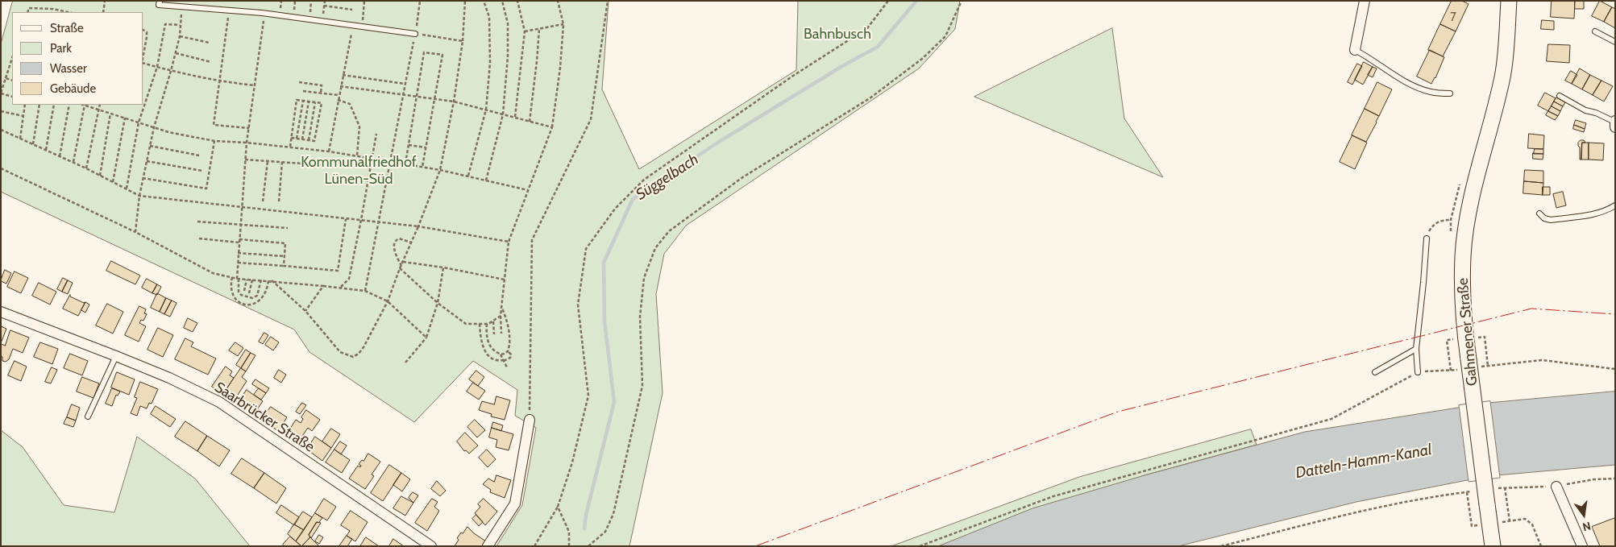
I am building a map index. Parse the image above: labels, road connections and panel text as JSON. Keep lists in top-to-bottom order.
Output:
{
  "streets": {
    "main road": ["Gahmener Straße"],
    "street": ["Saarbrücker Straße"]
  },
  "water": ["Süggelbach", "Datteln-Hamm-Kanal"],
  "parks": ["Bahnbusch", "Kommunalfriedhof Lünen-Süd"],
  "house_numbers": ["7"],
  "legend": [
    "Straße",
    "Park",
    "Wasser",
    "Gebäude"
  ],
  "north": "bottom"
}
